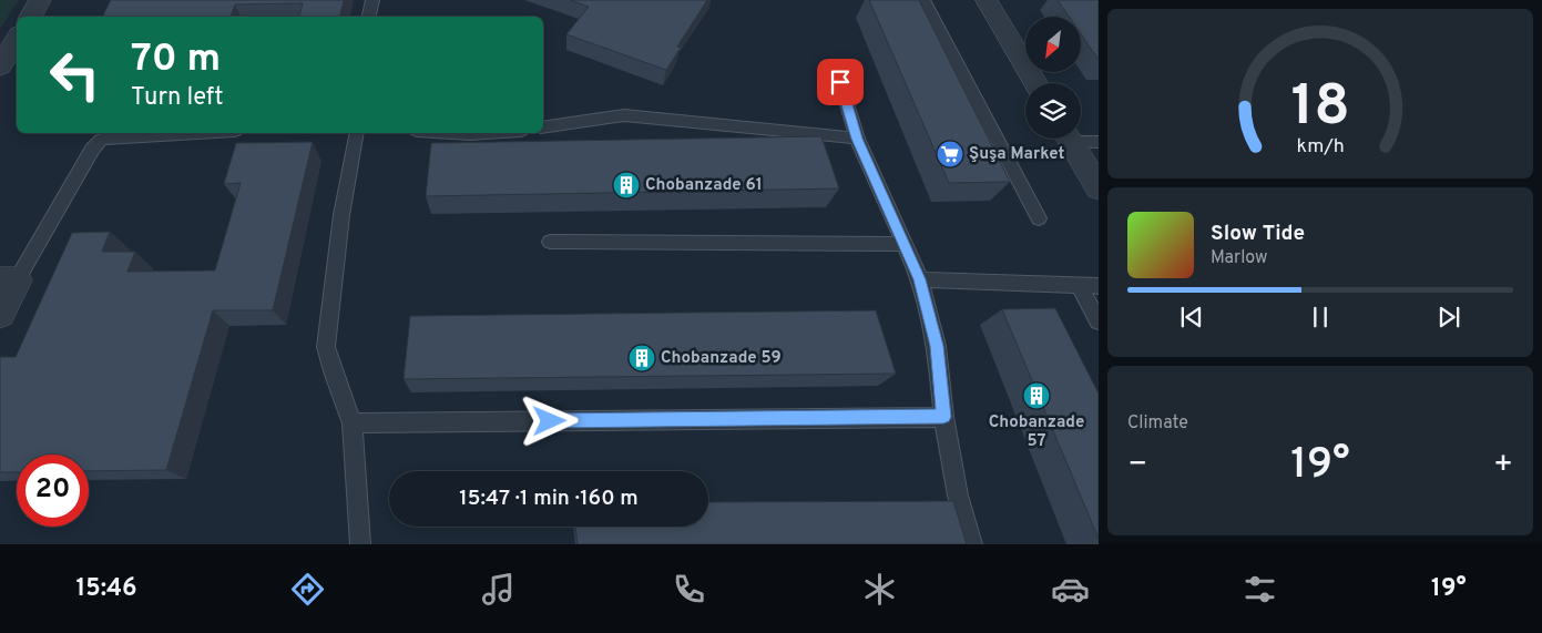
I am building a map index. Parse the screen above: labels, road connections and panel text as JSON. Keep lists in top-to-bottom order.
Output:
{
  "places": {
    "supermarket": ["Şuşa Market"],
    "building": ["Chobanzade 61", "Chobanzade 59", "Chobanzade 57"]
  },
  "north": "bottom left",
  "page": {
    "turn": ["70 m", "Turn left"],
    "song": ["Slow Tide", "Marlow"],
    "tile": "Climate",
    "heat": ["−", "19°", "+"],
    "limit": "20",
    "trip": "15:47 · 1 min · 160 m",
    "tabs": ["15:46", "19°"],
    "gauge": ["18", "km/h"]
  }
}
